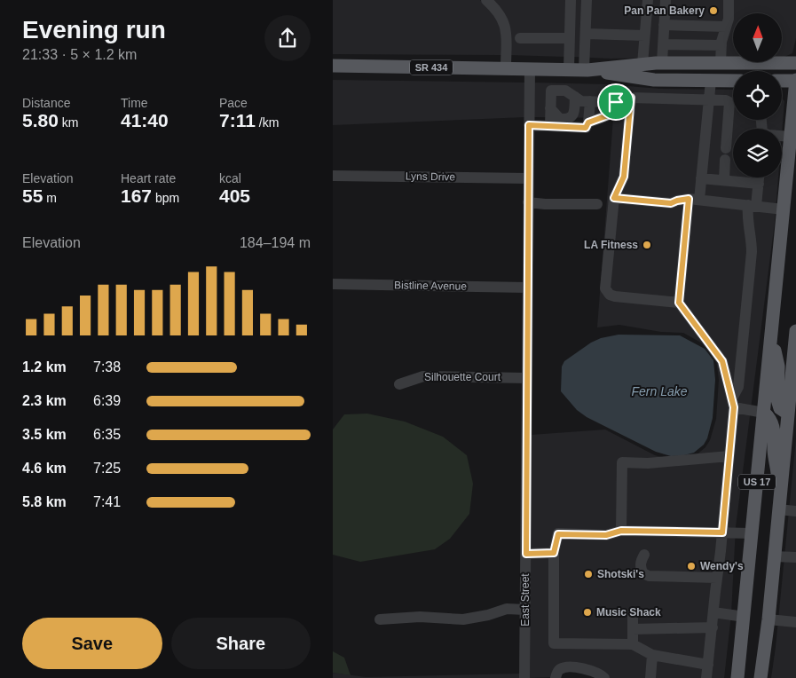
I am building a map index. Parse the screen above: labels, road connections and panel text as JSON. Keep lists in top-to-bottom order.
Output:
{
  "streets": {
    "main road": ["SR 434", "US 17"],
    "street": [
      "Lyns Drive",
      "Bistline Avenue",
      "Silhouette Court",
      "East Street"
    ]
  },
  "crossings": [
    ["SR 434", "East Street"],
    ["Lyns Drive", "East Street"],
    ["Bistline Avenue", "East Street"],
    ["Silhouette Court", "East Street"]
  ],
  "water": ["Fern Lake"],
  "places": [
    "Pan Pan Bakery",
    "LA Fitness",
    "Wendy's",
    "Shotski's",
    "Music Shack"
  ],
  "north": "top",
  "page": {
    "heading": ["Evening run", "21:33 · 5 × 1.2 km"],
    "stats": [
      ["Distance", "5.80 km"],
      ["Time", "41:40"],
      ["Pace", "7:11 /km"],
      ["Elevation", "55 m"],
      ["Heart rate", "167 bpm"],
      ["kcal", "405"]
    ],
    "chart": ["Elevation", "184–194 m"],
    "list": [
      {
        "name": "1.2 km",
        "note": "7:38"
      },
      {
        "name": "2.3 km",
        "note": "6:39"
      },
      {
        "name": "3.5 km",
        "note": "6:35"
      },
      {
        "name": "4.6 km",
        "note": "7:25"
      },
      {
        "name": "5.8 km",
        "note": "7:41"
      }
    ],
    "buttons": ["Save", "Share"]
  }
}
